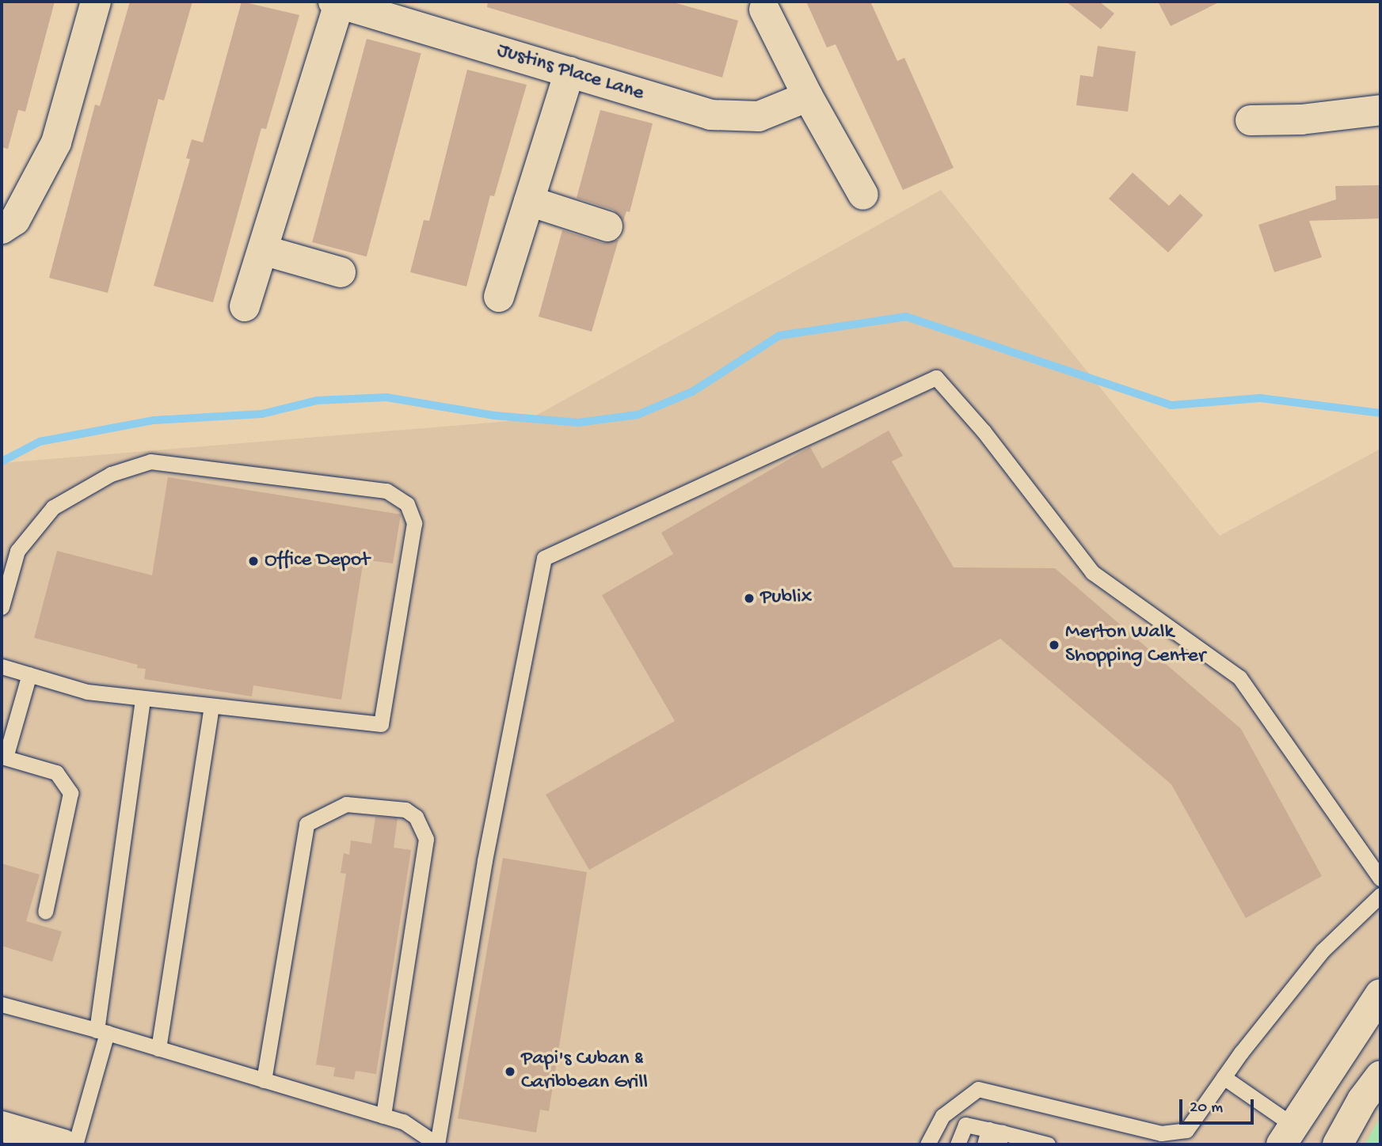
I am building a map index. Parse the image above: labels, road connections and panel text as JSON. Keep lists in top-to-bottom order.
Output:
{
  "streets": {
    "street": ["Justins Place Lane"]
  },
  "places": [
    "Office Depot",
    "Publix",
    "Merton Walk Shopping Center",
    "Papi's Cuban & Caribbean Grill"
  ],
  "scale_bar": "20 m"
}
